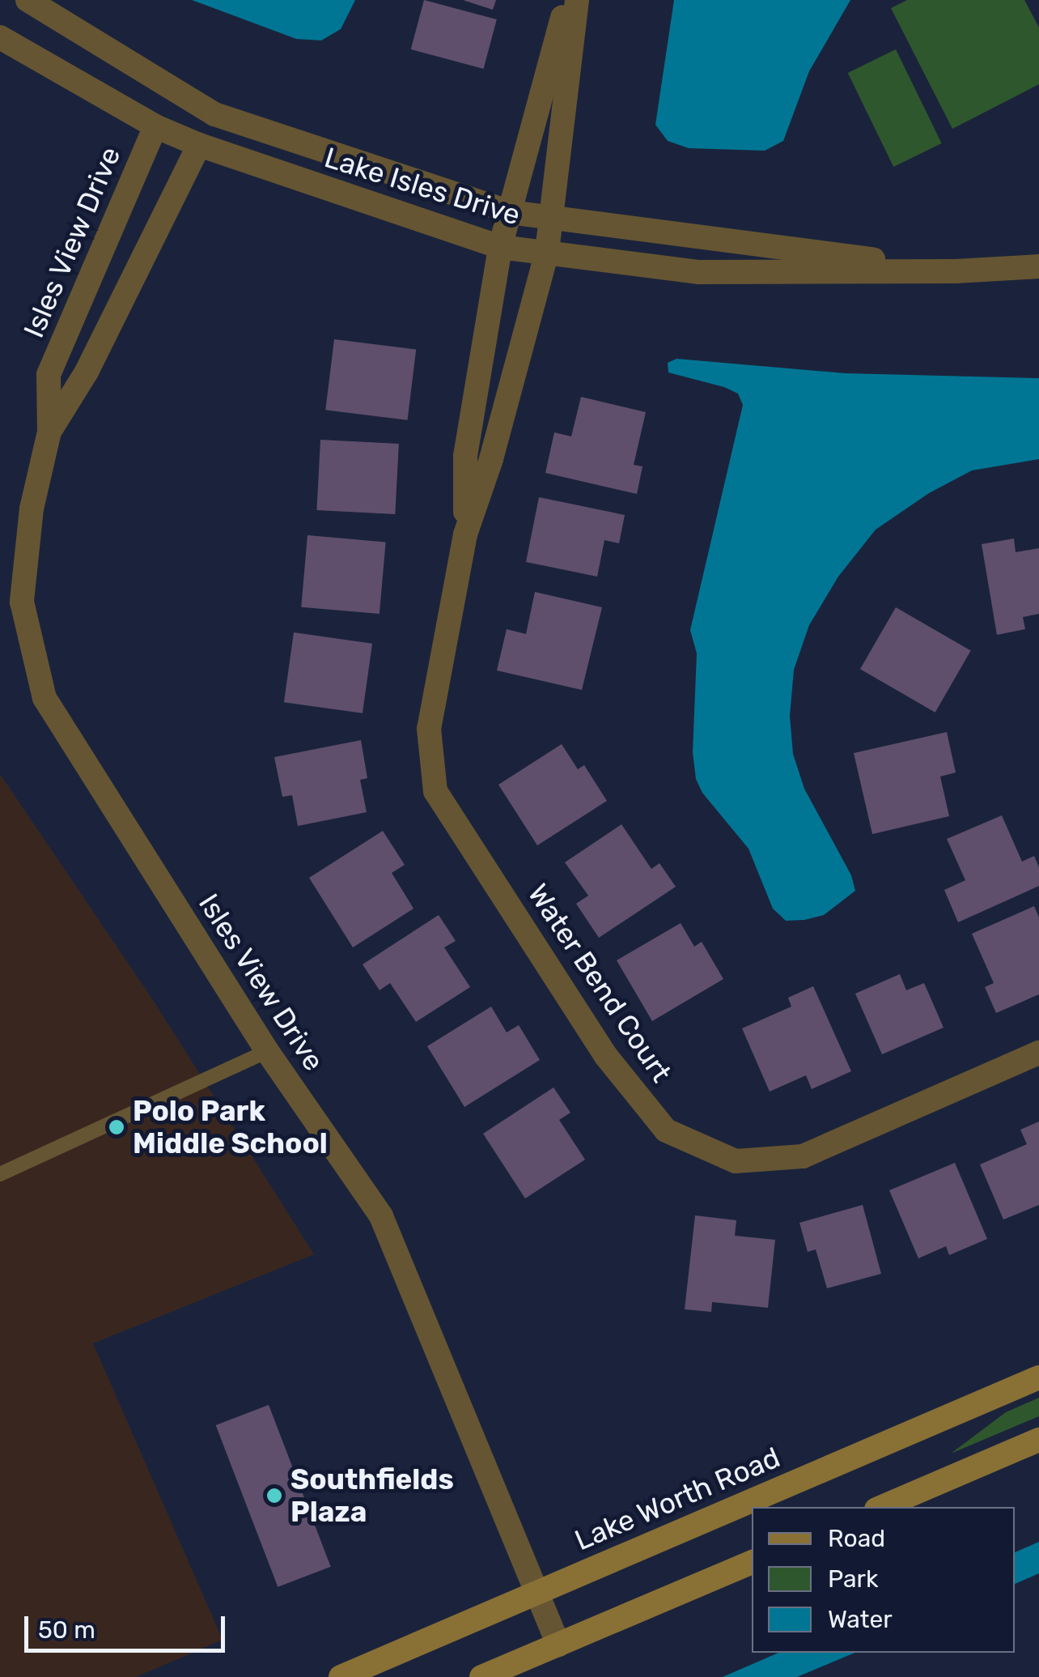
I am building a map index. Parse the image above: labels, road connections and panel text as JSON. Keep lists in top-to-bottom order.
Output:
{
  "streets": {
    "street": [
      "Lake Isles Drive",
      "Isles View Drive",
      "Water Bend Court",
      "Lake Worth Road"
    ]
  },
  "crossings": [
    ["Lake Isles Drive", "Isles View Drive"],
    ["Lake Isles Drive", "Water Bend Court"],
    ["Isles View Drive", "Lake Worth Road"]
  ],
  "places": ["Polo Park Middle School", "Southfields Plaza"],
  "legend": ["Road", "Park", "Water"],
  "scale_bar": "50 m"
}
